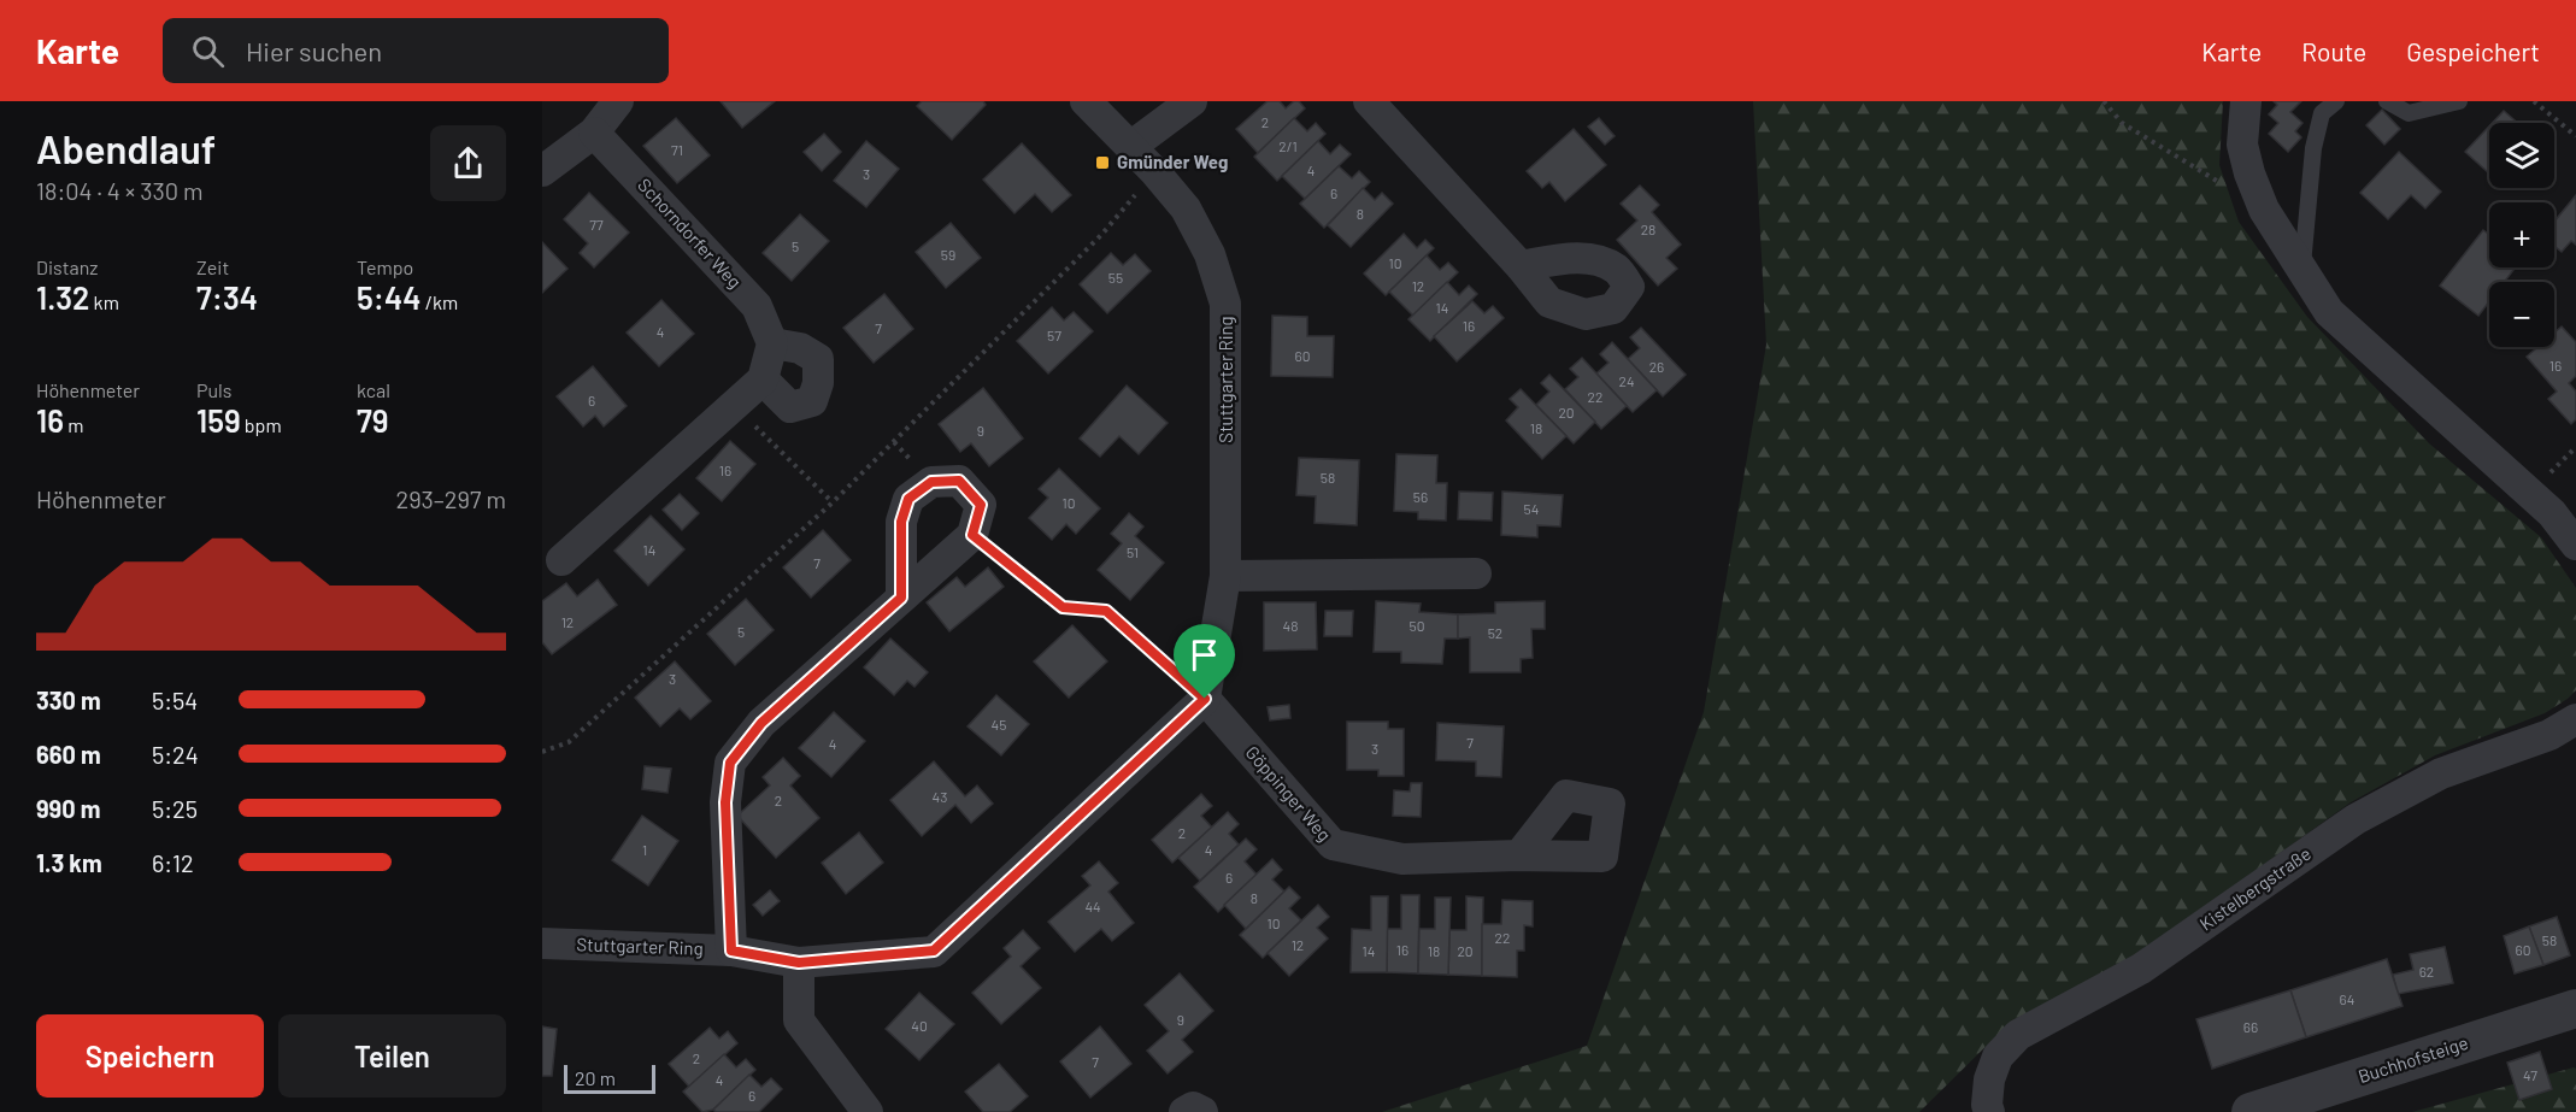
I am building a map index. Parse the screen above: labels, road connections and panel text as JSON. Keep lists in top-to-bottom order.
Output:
{
  "streets": {
    "street": [
      "Schorndorfer Weg",
      "Stuttgarter Ring",
      "Göppinger Weg",
      "Kistelbergstraße",
      "Buchhofsteige"
    ]
  },
  "crossings": [
    ["Stuttgarter Ring", "Göppinger Weg"]
  ],
  "places": {
    "transit": ["Gmünder Weg"]
  },
  "house_numbers": [
    "2",
    "2/1",
    "71",
    "4",
    "3",
    "6",
    "8",
    "77",
    "28",
    "5",
    "59",
    "10",
    "55",
    "12",
    "14",
    "16",
    "7",
    "4",
    "57",
    "60",
    "16",
    "26",
    "24",
    "22",
    "6",
    "20",
    "18",
    "9",
    "16",
    "58",
    "56",
    "10",
    "54",
    "14",
    "51",
    "7",
    "12",
    "48",
    "50",
    "5",
    "52",
    "3",
    "45",
    "7",
    "4",
    "3",
    "43",
    "2",
    "2",
    "1",
    "4",
    "6",
    "8",
    "44",
    "10",
    "22",
    "58",
    "12",
    "16",
    "60",
    "14",
    "18",
    "20",
    "62",
    "64",
    "9",
    "40",
    "66",
    "2",
    "7",
    "47",
    "4",
    "6"
  ],
  "scale_bar": "20 m",
  "page": {
    "header": "Karte",
    "search": "Hier suchen",
    "nav": ["Karte", "Route", "Gespeichert"],
    "heading": ["Abendlauf", "18:04 · 4 × 330 m"],
    "map_buttons": ["+", "−"],
    "stats": [
      ["Distanz", "1.32 km"],
      ["Zeit", "7:34"],
      ["Tempo", "5:44 /km"],
      ["Höhenmeter", "16 m"],
      ["Puls", "159 bpm"],
      ["kcal", "79"]
    ],
    "chart": ["Höhenmeter", "293–297 m"],
    "list": [
      {
        "name": "330 m",
        "note": "5:54"
      },
      {
        "name": "660 m",
        "note": "5:24"
      },
      {
        "name": "990 m",
        "note": "5:25"
      },
      {
        "name": "1.3 km",
        "note": "6:12"
      }
    ],
    "buttons": ["Speichern", "Teilen"],
    "scale": "20 m"
  }
}
